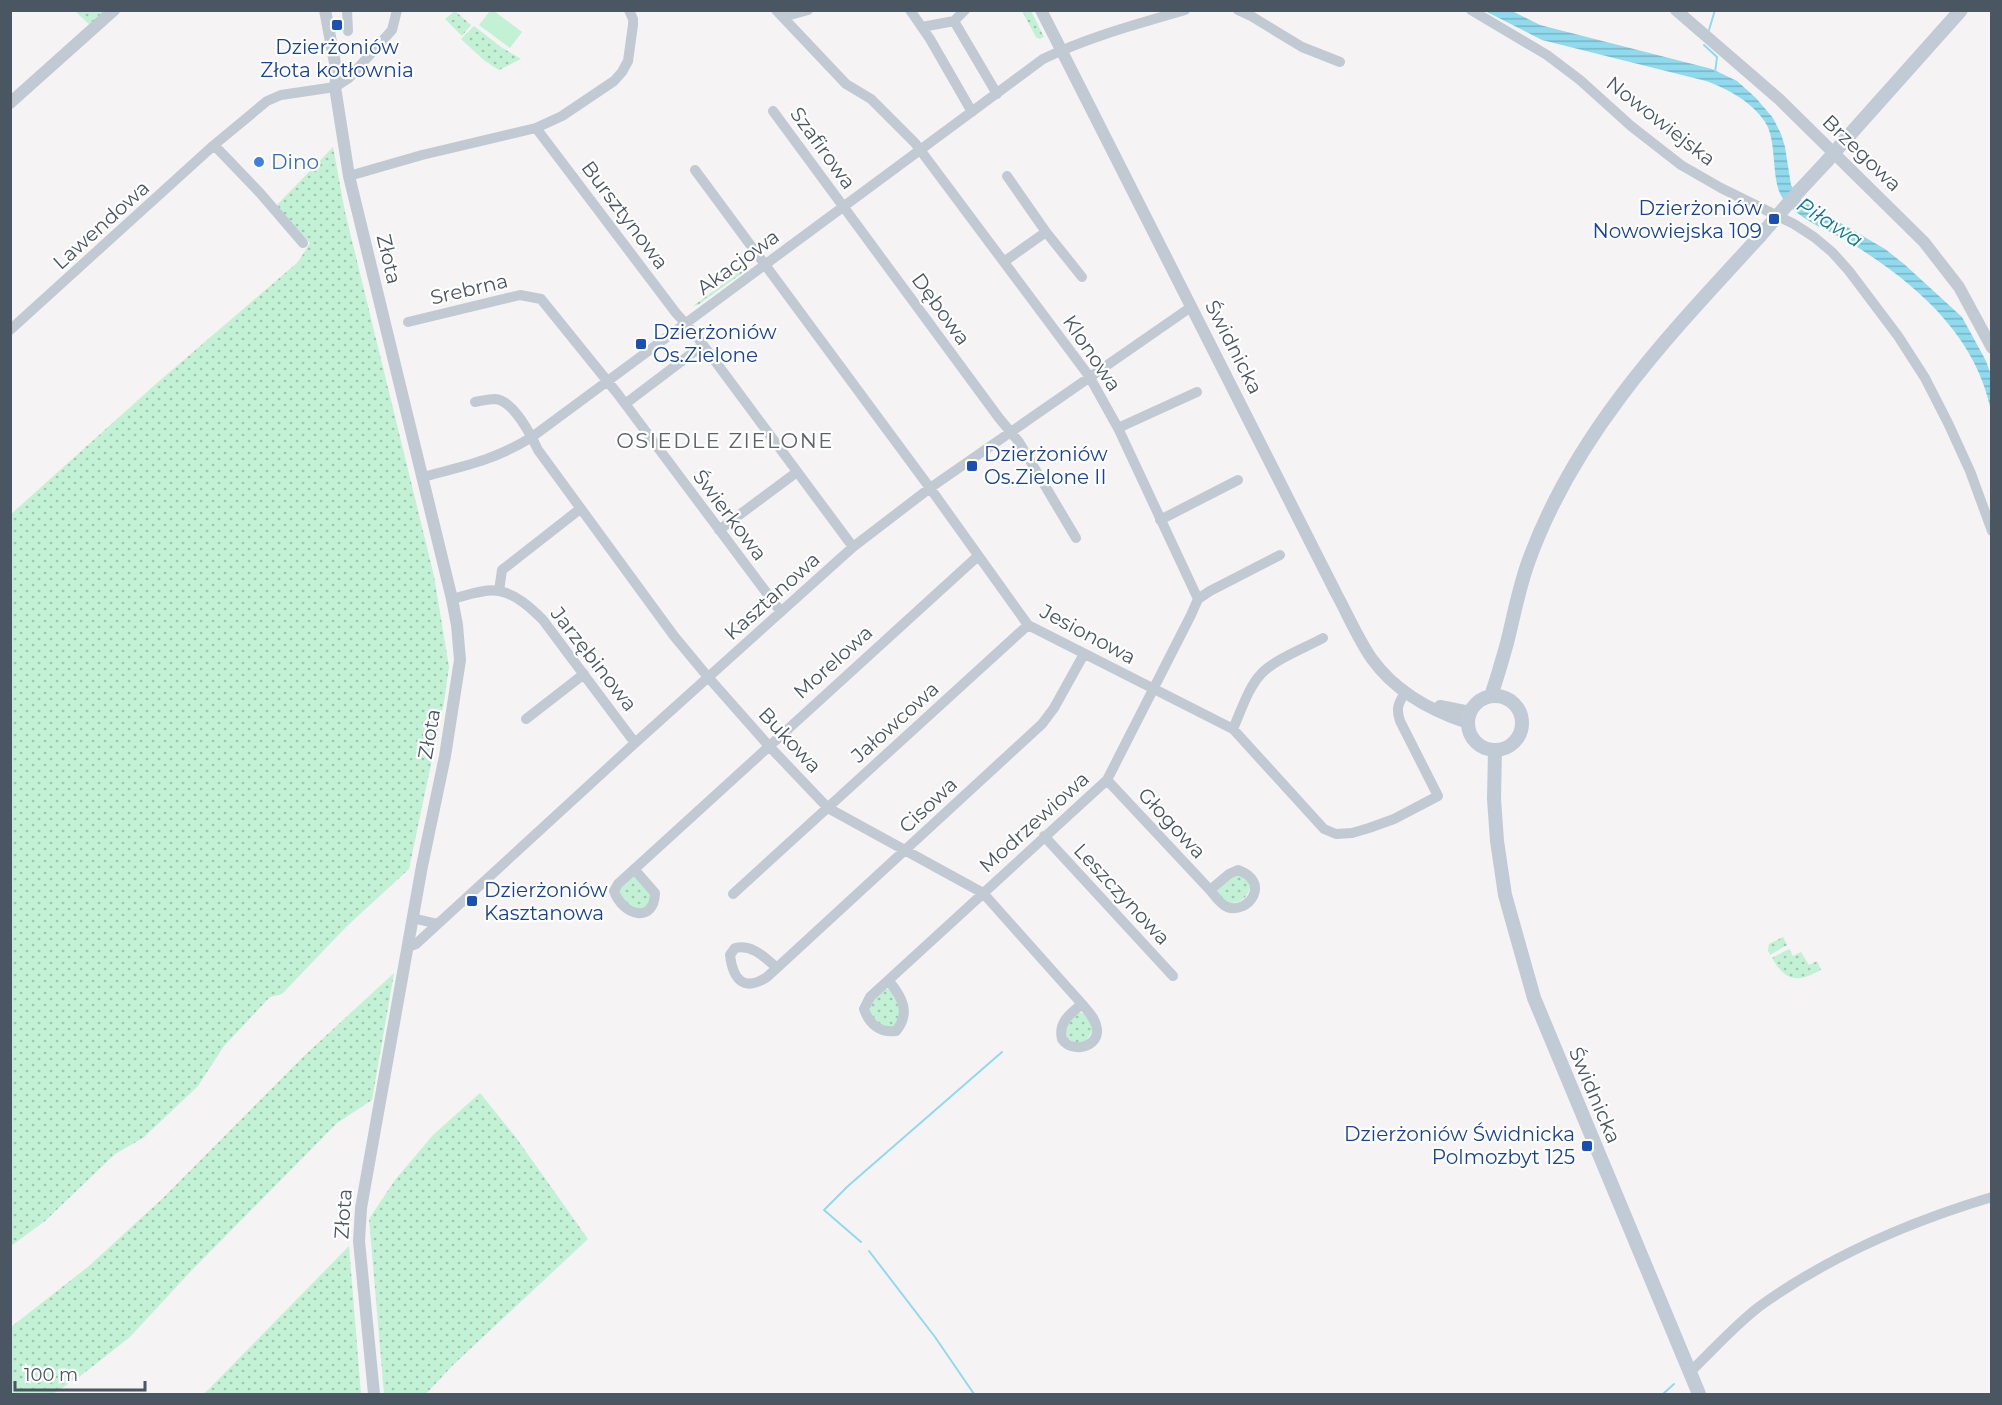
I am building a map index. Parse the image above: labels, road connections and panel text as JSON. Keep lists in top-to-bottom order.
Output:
{
  "streets": {
    "main road": ["Świdnicka"],
    "street": [
      "Nowowiejska",
      "Szafirowa",
      "Brzegowa",
      "Bursztynowa",
      "Lawendowa",
      "Złota",
      "Akacjowa",
      "Srebrna",
      "Dębowa",
      "Klonowa",
      "Świerkowa",
      "Kasztanowa",
      "Jesionowa",
      "Jarzębinowa",
      "Morelowa",
      "Jałowcowa",
      "Bukowa",
      "Cisowa",
      "Modrzewiowa",
      "Głogowa",
      "Leszczynowa"
    ]
  },
  "crossings": [
    ["Szafirowa", "Akacjowa"],
    ["Szafirowa", "Dębowa"],
    ["Bursztynowa", "Akacjowa"],
    ["Bursztynowa", "Kasztanowa"],
    ["Lawendowa", "Złota"],
    ["Złota", "Akacjowa"],
    ["Złota", "Kasztanowa"],
    ["Akacjowa", "Srebrna"],
    ["Akacjowa", "Dębowa"],
    ["Akacjowa", "Świdnicka"],
    ["Akacjowa", "Klonowa"],
    ["Akacjowa", "Świerkowa"],
    ["Akacjowa", "Jesionowa"],
    ["Akacjowa", "Bukowa"],
    ["Srebrna", "Świerkowa"],
    ["Dębowa", "Kasztanowa"],
    ["Świdnicka", "Kasztanowa"],
    ["Świdnicka", "Jesionowa"],
    ["Klonowa", "Kasztanowa"],
    ["Klonowa", "Modrzewiowa"],
    ["Świerkowa", "Kasztanowa"],
    ["Kasztanowa", "Jesionowa"],
    ["Kasztanowa", "Jarzębinowa"],
    ["Kasztanowa", "Bukowa"],
    ["Jesionowa", "Morelowa"],
    ["Jesionowa", "Jałowcowa"],
    ["Jesionowa", "Cisowa"],
    ["Jesionowa", "Modrzewiowa"],
    ["Morelowa", "Bukowa"],
    ["Jałowcowa", "Bukowa"],
    ["Bukowa", "Cisowa"],
    ["Bukowa", "Modrzewiowa"],
    ["Modrzewiowa", "Głogowa"],
    ["Modrzewiowa", "Leszczynowa"]
  ],
  "districts": ["OSIEDLE ZIELONE"],
  "water": ["Piława"],
  "places": {
    "transit": [
      "Dzierżoniów Złota kotłownia",
      "Dzierżoniów Nowowiejska 109",
      "Dzierżoniów Os.Zielone",
      "Dzierżoniów Os.Zielone II",
      "Dzierżoniów Kasztanowa",
      "Dzierżoniów Świdnicka Polmozbyt 125"
    ],
    "other": ["Dino"]
  },
  "scale_bar": "100 m"
}
